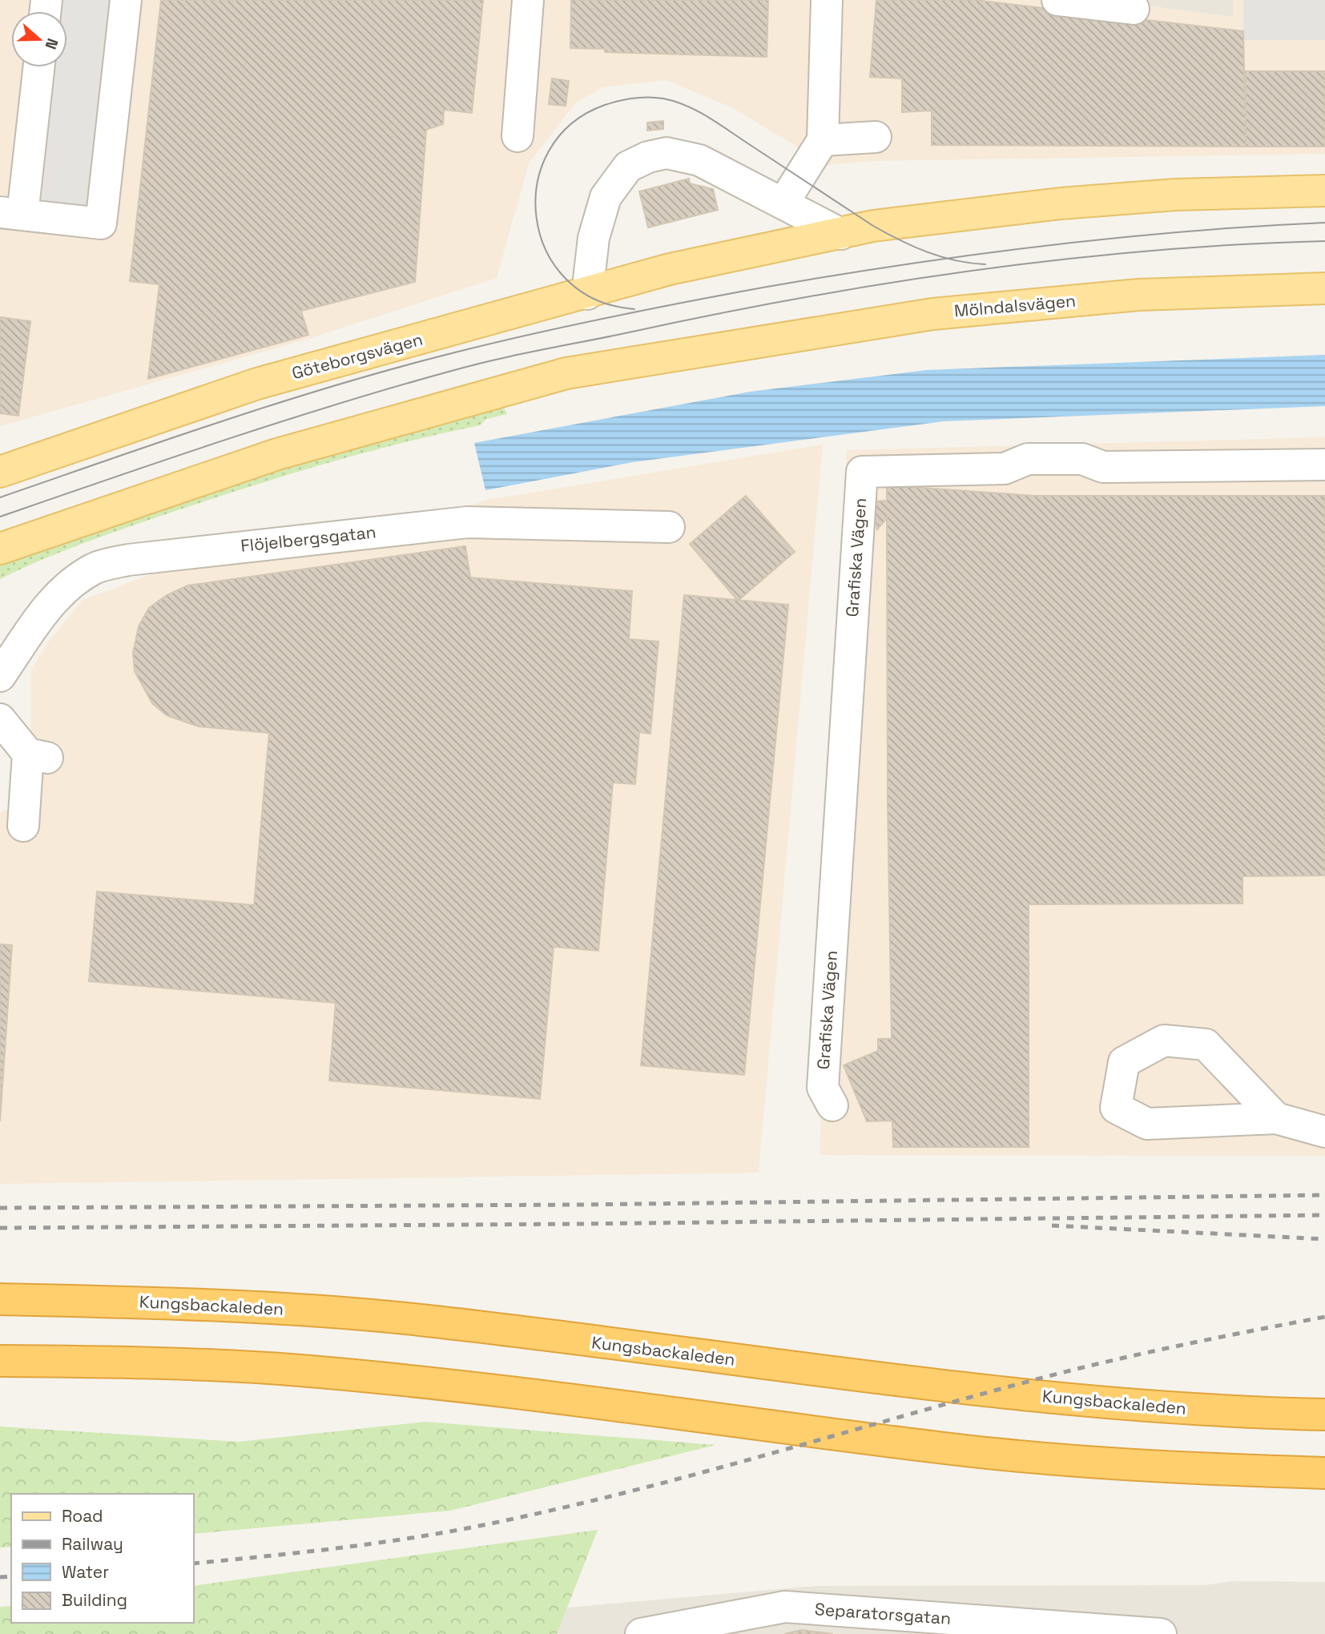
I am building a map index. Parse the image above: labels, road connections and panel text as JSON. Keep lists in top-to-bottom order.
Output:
{
  "streets": {
    "highway": ["Kungsbackaleden"],
    "main road": ["Mölndalsvägen", "Göteborgsvägen"],
    "street": ["Flöjelbergsgatan", "Grafiska Vägen", "Separatorsgatan"]
  },
  "legend": [
    "Road",
    "Railway",
    "Water",
    "Building"
  ],
  "north": "right"
}
